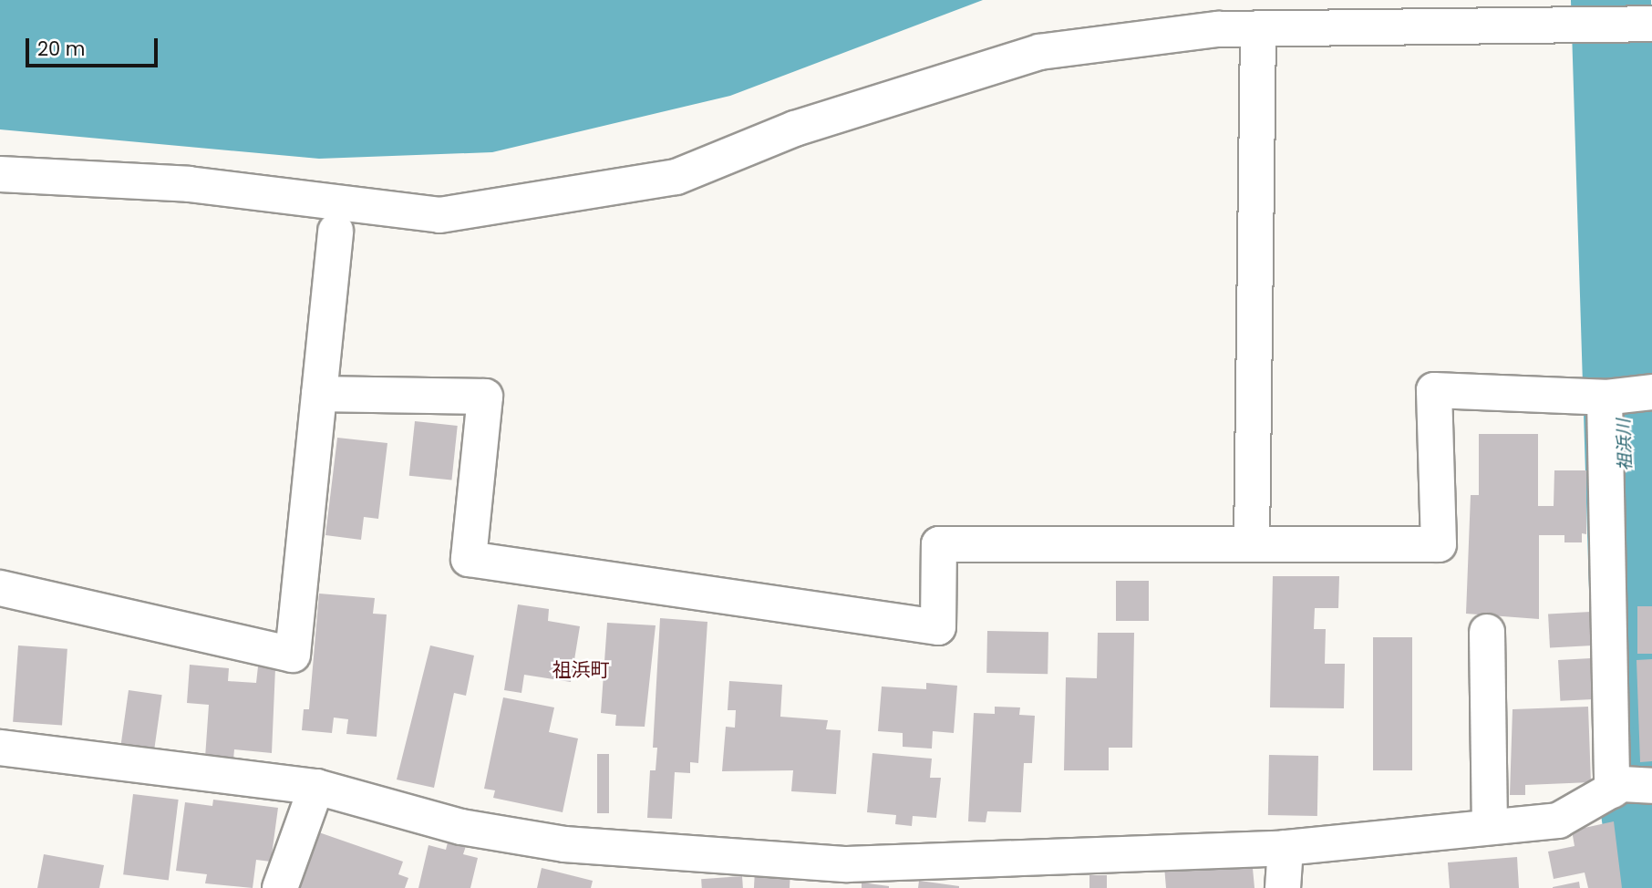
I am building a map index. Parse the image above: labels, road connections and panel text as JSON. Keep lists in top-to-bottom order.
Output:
{
  "districts": ["祖浜町"],
  "water": ["祖浜川"],
  "scale_bar": "20 m"
}
